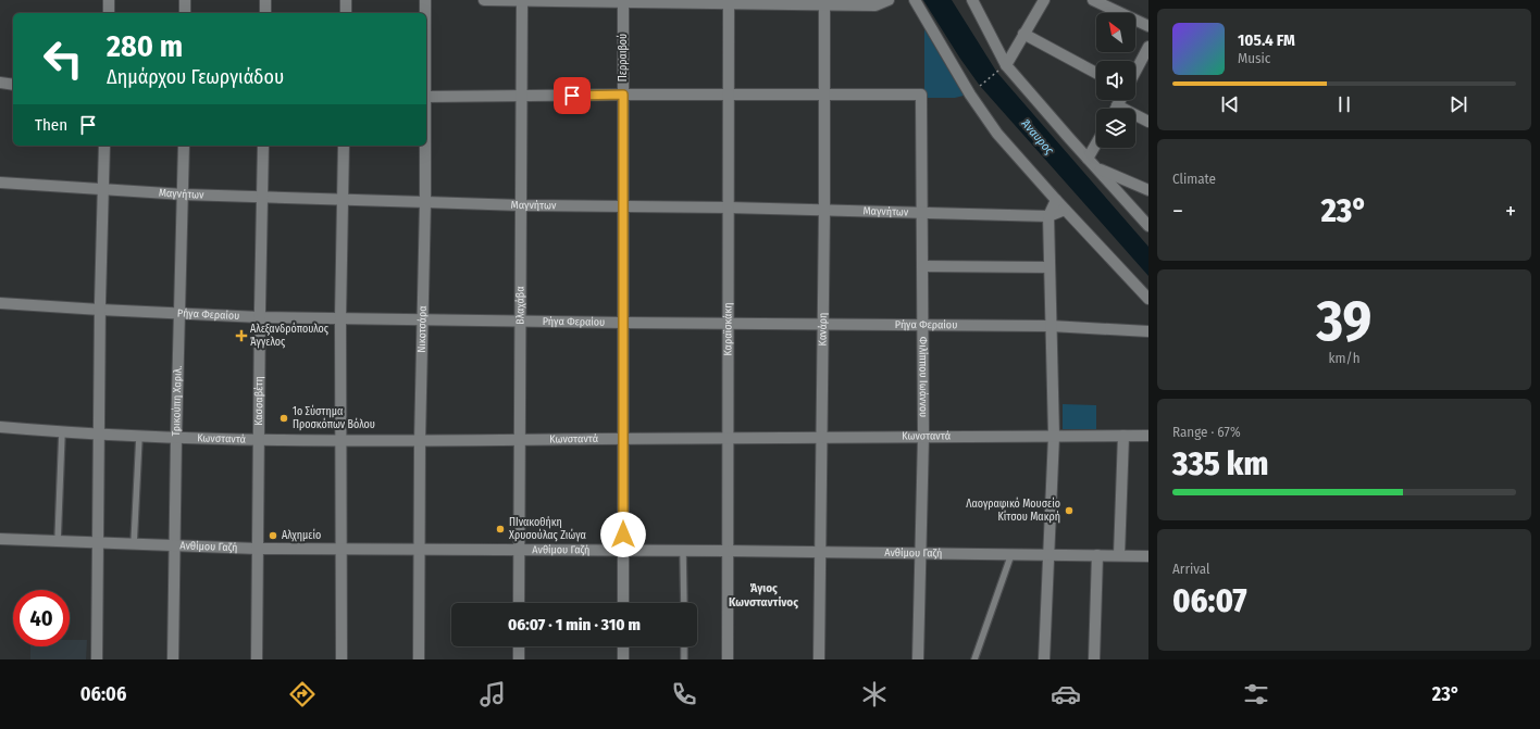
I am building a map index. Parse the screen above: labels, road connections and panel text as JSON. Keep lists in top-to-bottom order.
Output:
{
  "streets": {
    "street": [
      "Περραιβού",
      "Μαγνήτων",
      "Βλαχάβα",
      "Ρήγα Φεραίου",
      "Καραϊσκάκη",
      "Νικοτσάρα",
      "Κανάρη",
      "Φιλίππου Ιωάννου",
      "Τρικούπη Χαριλ.",
      "Κασσαβέτη",
      "Κωνσταντά",
      "Ανθίμου Γαζή"
    ]
  },
  "crossings": [
    ["Περραιβού", "Μαγνήτων"],
    ["Περραιβού", "Ρήγα Φεραίου"],
    ["Περραιβού", "Κωνσταντά"],
    ["Περραιβού", "Ανθίμου Γαζή"],
    ["Μαγνήτων", "Βλαχάβα"],
    ["Μαγνήτων", "Καραϊσκάκη"],
    ["Μαγνήτων", "Νικοτσάρα"],
    ["Μαγνήτων", "Κανάρη"],
    ["Μαγνήτων", "Φιλίππου Ιωάννου"],
    ["Μαγνήτων", "Τρικούπη Χαριλ."],
    ["Μαγνήτων", "Κασσαβέτη"],
    ["Βλαχάβα", "Ρήγα Φεραίου"],
    ["Βλαχάβα", "Κωνσταντά"],
    ["Βλαχάβα", "Ανθίμου Γαζή"],
    ["Ρήγα Φεραίου", "Καραϊσκάκη"],
    ["Ρήγα Φεραίου", "Νικοτσάρα"],
    ["Ρήγα Φεραίου", "Κανάρη"],
    ["Ρήγα Φεραίου", "Φιλίππου Ιωάννου"],
    ["Ρήγα Φεραίου", "Τρικούπη Χαριλ."],
    ["Ρήγα Φεραίου", "Κασσαβέτη"],
    ["Καραϊσκάκη", "Κωνσταντά"],
    ["Καραϊσκάκη", "Ανθίμου Γαζή"],
    ["Νικοτσάρα", "Κωνσταντά"],
    ["Νικοτσάρα", "Ανθίμου Γαζή"],
    ["Κανάρη", "Φιλίππου Ιωάννου"],
    ["Κανάρη", "Κωνσταντά"],
    ["Κανάρη", "Ανθίμου Γαζή"],
    ["Φιλίππου Ιωάννου", "Κωνσταντά"],
    ["Φιλίππου Ιωάννου", "Ανθίμου Γαζή"],
    ["Τρικούπη Χαριλ.", "Κωνσταντά"],
    ["Τρικούπη Χαριλ.", "Ανθίμου Γαζή"],
    ["Κασσαβέτη", "Κωνσταντά"],
    ["Κασσαβέτη", "Ανθίμου Γαζή"]
  ],
  "districts": ["Άγιος Κωνσταντίνος"],
  "water": ["Άναυρος"],
  "places": {
    "health": ["Αλεξανδρόπουλος Άγγελος"],
    "other": [
      "1ο Σύστημα Προσκόπων Βόλου",
      "Λαογραφικό Μουσείο Κίτσου Μακρή",
      "ΠΙνακοθήκη Χρυσούλας Ζιώγα",
      "Αλχημείο"
    ]
  },
  "north": "top left",
  "page": {
    "turn": ["280 m", "Δημάρχου Γεωργιάδου"],
    "song": ["105.4 FM", "Music"],
    "then": "Then",
    "tile": [
      "Climate",
      ["39", "km/h"],
      ["Range · 67%", "335 km"],
      ["Arrival", "06:07"]
    ],
    "heat": ["−", "23°", "+"],
    "limit": "40",
    "trip": "06:07 · 1 min · 310 m",
    "tabs": ["06:06", "23°"]
  }
}
